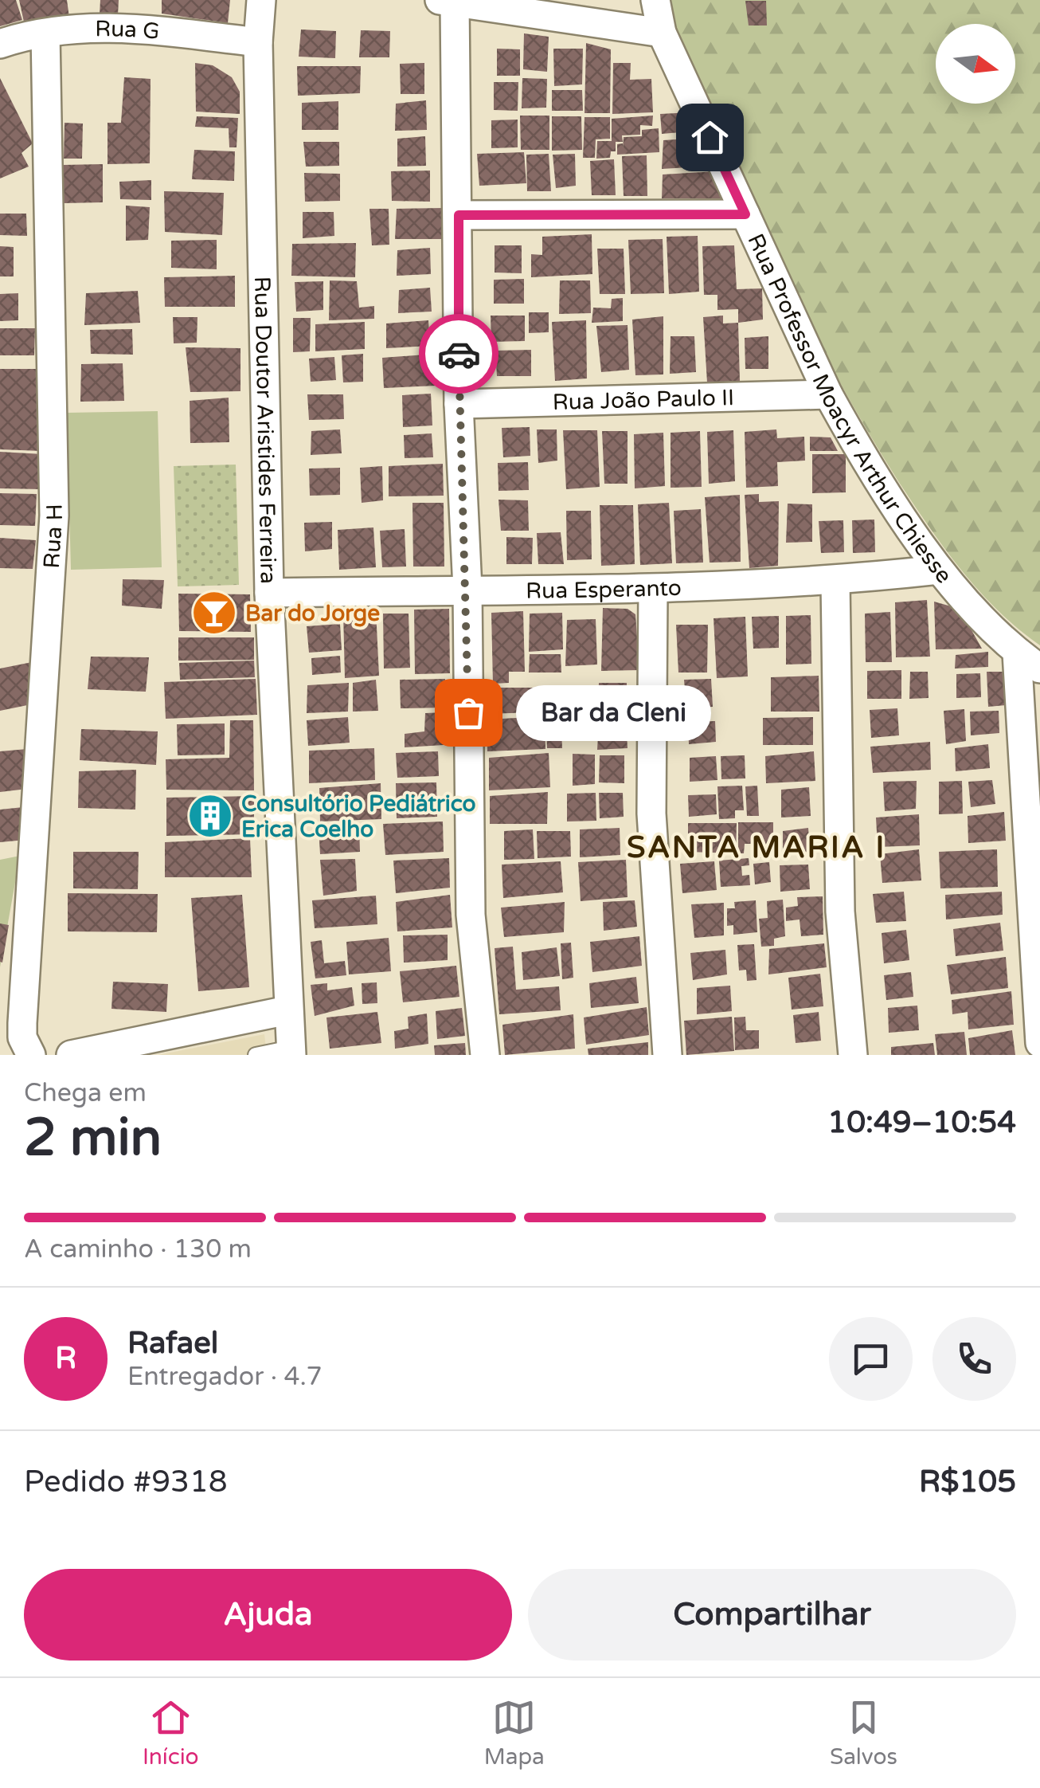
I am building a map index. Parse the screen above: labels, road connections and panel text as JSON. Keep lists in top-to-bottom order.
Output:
{
  "streets": {
    "street": [
      "Rua G",
      "Rua João Paulo II",
      "Rua Professor Moacyr Arthur Chiesse",
      "Rua Doutor Aristides Ferreira",
      "Rua H",
      "Rua Esperanto"
    ]
  },
  "crossings": [
    ["Rua G", "Rua Doutor Aristides Ferreira"],
    ["Rua G", "Rua H"],
    ["Rua João Paulo II", "Rua Professor Moacyr Arthur Chiesse"],
    ["Rua Professor Moacyr Arthur Chiesse", "Rua Esperanto"],
    ["Rua Doutor Aristides Ferreira", "Rua Esperanto"]
  ],
  "districts": ["SANTA MARIA I"],
  "places": {
    "bar": ["Bar do Jorge"],
    "other": ["Bar da Cleni"],
    "building": ["Consultório Pediátrico Erica Coelho"]
  },
  "north": "right",
  "page": {
    "bubble": "Bar da Cleni",
    "heading": ["2 min", "Chega em", "10:49–10:54"],
    "panel": [
      "Rafael",
      "Entregador · 4.7",
      "Pedido #9318",
      "R$105"
    ],
    "bar": "A caminho · 130 m",
    "round": "R",
    "buttons": ["Ajuda", "Compartilhar"],
    "tabs": ["Início", "Mapa", "Salvos"]
  }
}
